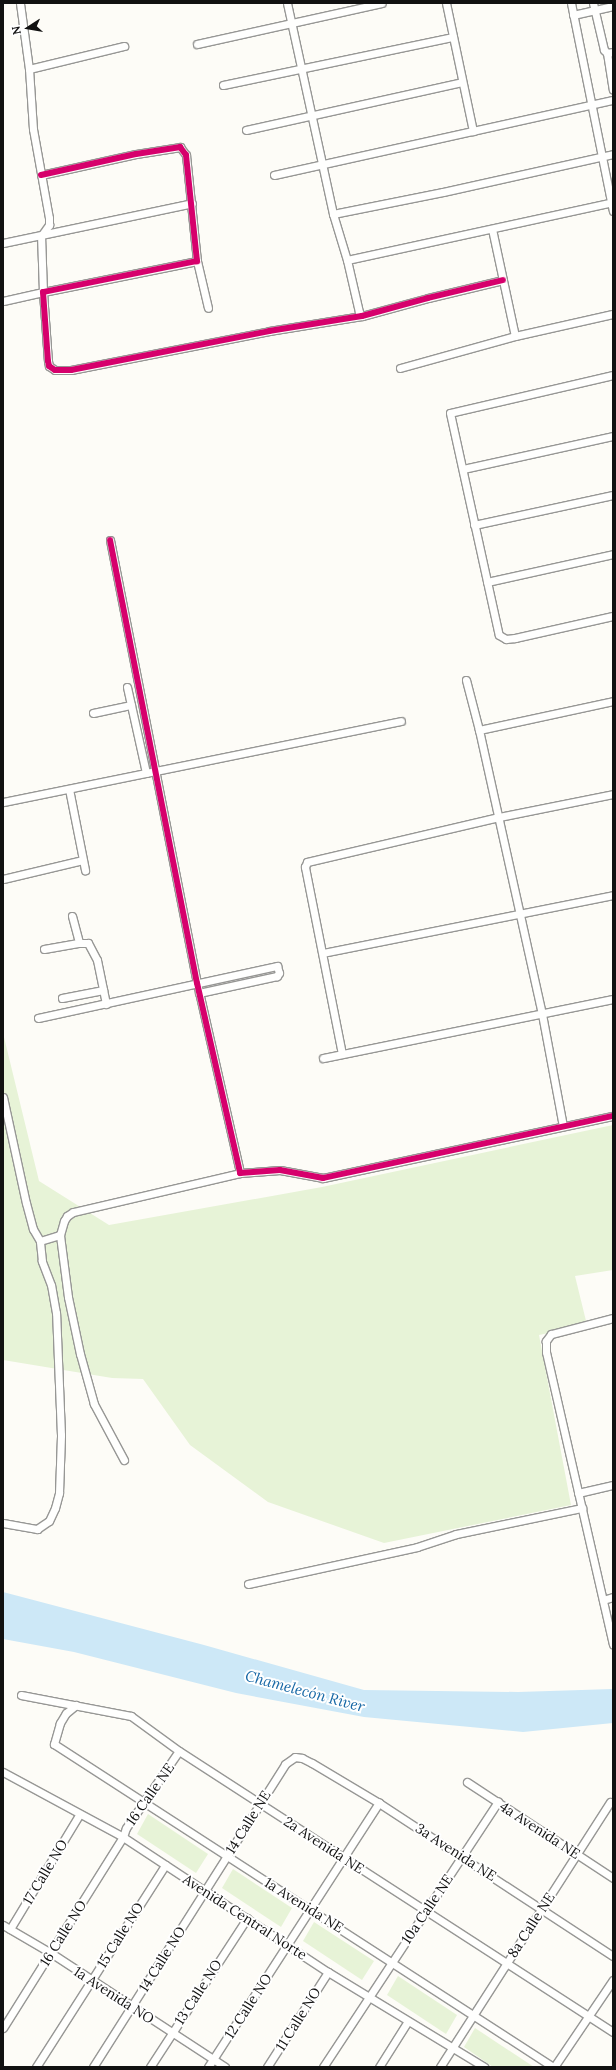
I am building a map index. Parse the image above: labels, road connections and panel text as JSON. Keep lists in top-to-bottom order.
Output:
{
  "streets": {
    "street": [
      "16 Calle NE",
      "14 Calle NE",
      "4a Avenida NE",
      "2a Avenida NE",
      "3a Avenida NE",
      "17 Calle NO",
      "1a Avenida NE",
      "10a Calle NE",
      "Avenida Central Norte",
      "8a Calle NE",
      "16 Calle NO",
      "15 Calle NO",
      "14 Calle NO",
      "13 Calle NO",
      "1a Avenida NO",
      "12 Calle NO",
      "11 Calle NO"
    ]
  },
  "crossings": [
    ["16 Calle NE", "2a Avenida NE"],
    ["16 Calle NE", "1a Avenida NE"],
    ["16 Calle NE", "Avenida Central Norte"],
    ["16 Calle NE", "16 Calle NO"],
    ["14 Calle NE", "2a Avenida NE"],
    ["14 Calle NE", "3a Avenida NE"],
    ["14 Calle NE", "1a Avenida NE"],
    ["14 Calle NE", "Avenida Central Norte"],
    ["14 Calle NE", "14 Calle NO"],
    ["4a Avenida NE", "10a Calle NE"],
    ["4a Avenida NE", "8a Calle NE"],
    ["2a Avenida NE", "1a Avenida NE"],
    ["2a Avenida NE", "10a Calle NE"],
    ["2a Avenida NE", "8a Calle NE"],
    ["2a Avenida NE", "12 Calle NO"],
    ["3a Avenida NE", "10a Calle NE"],
    ["3a Avenida NE", "8a Calle NE"],
    ["3a Avenida NE", "12 Calle NO"],
    ["17 Calle NO", "Avenida Central Norte"],
    ["17 Calle NO", "1a Avenida NO"],
    ["1a Avenida NE", "10a Calle NE"],
    ["1a Avenida NE", "8a Calle NE"],
    ["1a Avenida NE", "12 Calle NO"],
    ["10a Calle NE", "Avenida Central Norte"],
    ["Avenida Central Norte", "8a Calle NE"],
    ["Avenida Central Norte", "16 Calle NO"],
    ["Avenida Central Norte", "15 Calle NO"],
    ["Avenida Central Norte", "14 Calle NO"],
    ["Avenida Central Norte", "13 Calle NO"],
    ["Avenida Central Norte", "12 Calle NO"],
    ["Avenida Central Norte", "11 Calle NO"],
    ["16 Calle NO", "1a Avenida NO"],
    ["15 Calle NO", "1a Avenida NO"],
    ["14 Calle NO", "1a Avenida NO"],
    ["13 Calle NO", "1a Avenida NO"],
    ["1a Avenida NO", "12 Calle NO"]
  ],
  "water": ["Chamelecón River"],
  "north": "left"
}
